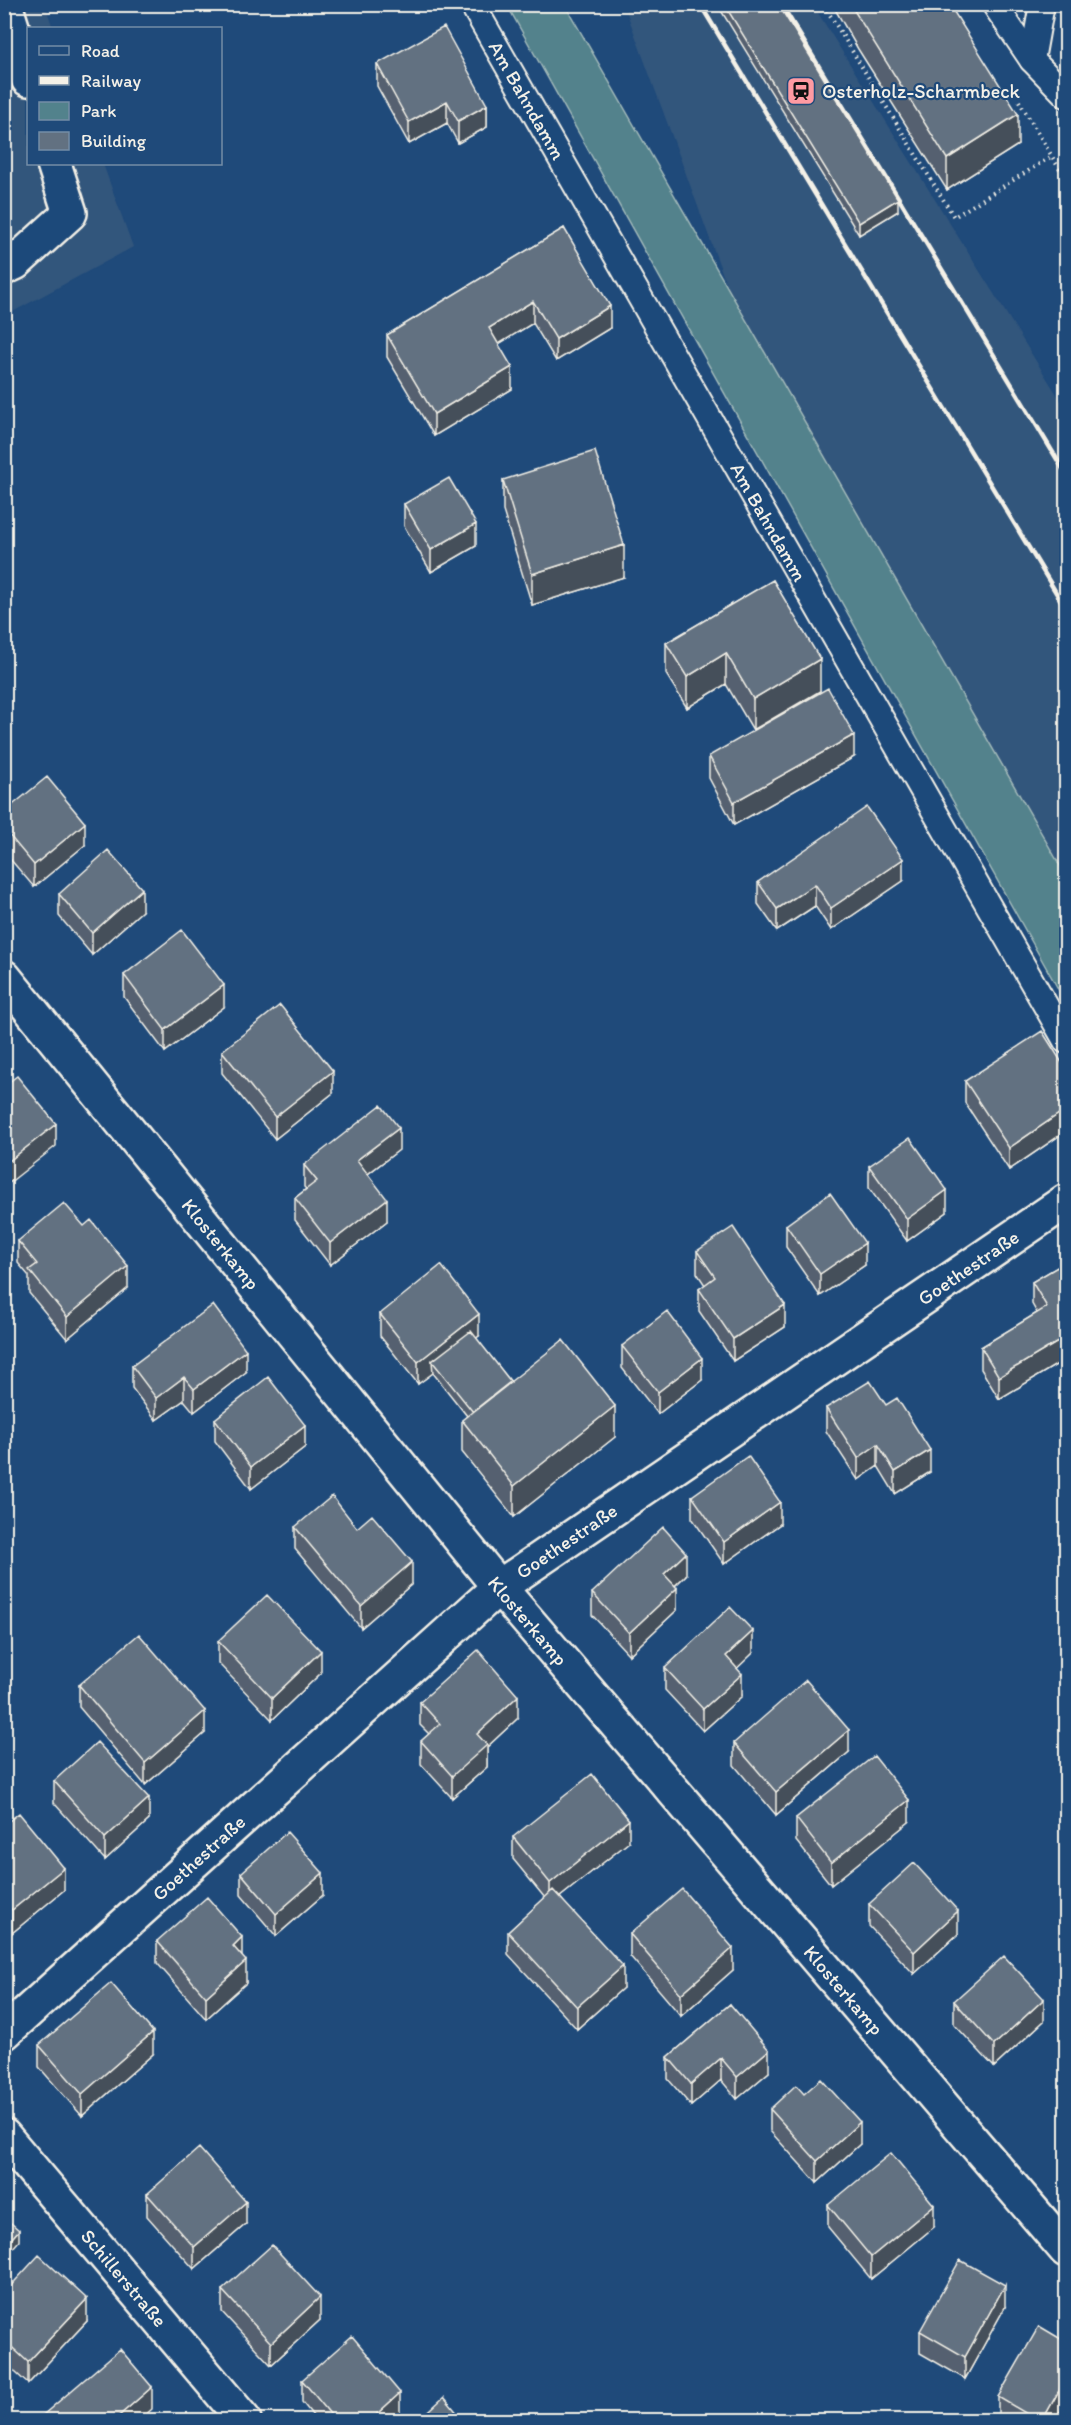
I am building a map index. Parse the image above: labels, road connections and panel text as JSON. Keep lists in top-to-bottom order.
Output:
{
  "streets": {
    "street": ["Klosterkamp", "Goethestraße", "Schillerstraße"],
    "lane": ["Am Bahndamm"]
  },
  "crossings": [
    ["Klosterkamp", "Goethestraße"]
  ],
  "places": {
    "station": ["Osterholz-Scharmbeck"]
  },
  "legend": [
    "Road",
    "Railway",
    "Park",
    "Building"
  ]
}
